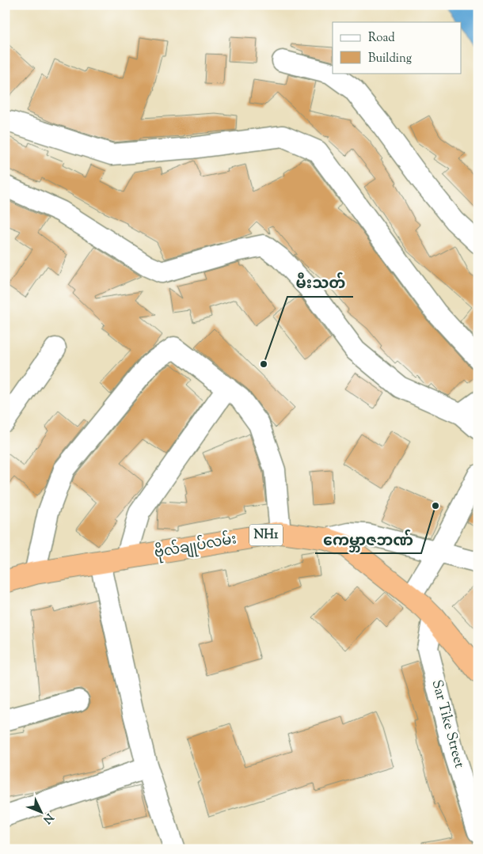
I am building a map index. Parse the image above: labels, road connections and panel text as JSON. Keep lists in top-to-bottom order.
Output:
{
  "streets": {
    "highway": ["NH1", "ဗိုလ်ချုပ်လမ်း"],
    "street": ["Sar Tike Street"]
  },
  "crossings": [
    ["ဗိုလ်ချုပ်လမ်း", "Sar Tike Street"]
  ],
  "places": ["မီးသတ်", "ကေမ္ဘာဇဘဏ်"],
  "legend": ["Road", "Building"],
  "north": "bottom right"
}
